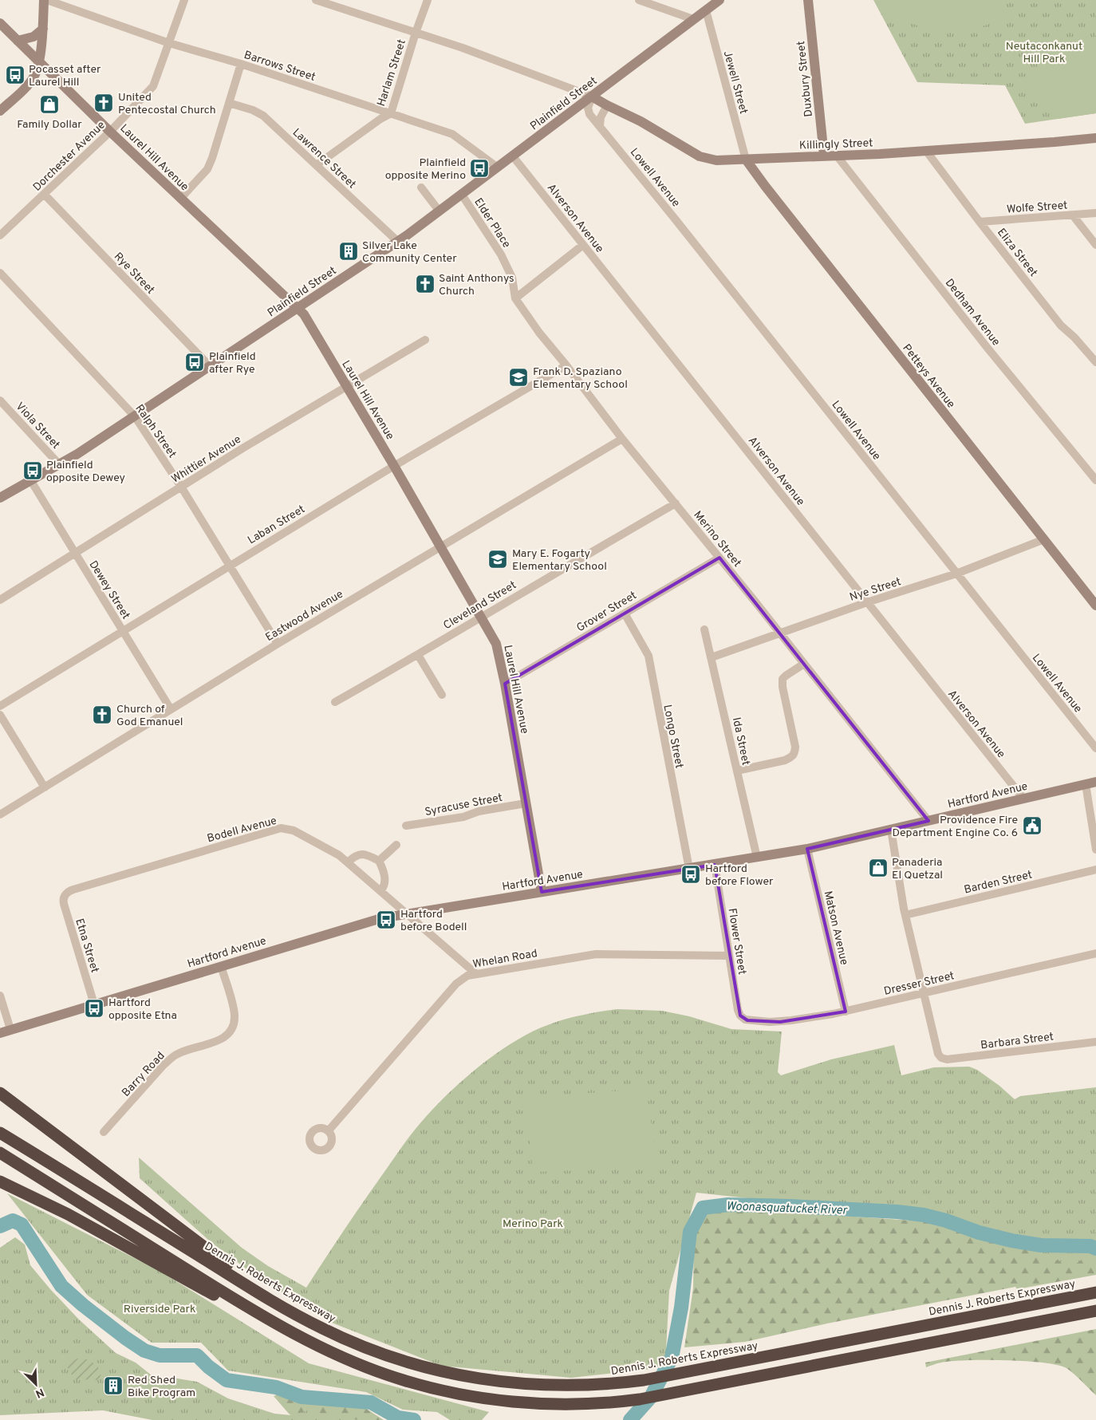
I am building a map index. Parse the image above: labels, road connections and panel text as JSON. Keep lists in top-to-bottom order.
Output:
{
  "streets": {
    "highway": ["Dennis J. Roberts Expressway"],
    "main road": [
      "Duxbury Street",
      "Plainfield Street",
      "Killingly Street",
      "Laurel Hill Avenue",
      "Petteys Avenue",
      "Hartford Avenue"
    ],
    "street": [
      "Barrows Street",
      "Harlam Street",
      "Jewell Street",
      "Dorchester Avenue",
      "Lawrence Street",
      "Lowell Avenue",
      "Wolfe Street",
      "Alverson Avenue",
      "Elder Place",
      "Eliza Street",
      "Rye Street",
      "Dedham Avenue",
      "Viola Street",
      "Ralph Street",
      "Whittier Avenue",
      "Laban Street",
      "Merino Street",
      "Nye Street",
      "Dewey Street",
      "Cleveland Street",
      "Grover Street",
      "Eastwood Avenue",
      "Longo Street",
      "Ida Street",
      "Syracuse Street",
      "Bodell Avenue",
      "Barden Street",
      "Matson Avenue",
      "Flower Street",
      "Etna Street",
      "Whelan Road",
      "Dresser Street",
      "Barbara Street",
      "Barry Road"
    ]
  },
  "crossings": [
    ["Barrows Street", "Harlam Street"],
    ["Barrows Street", "Plainfield Street"],
    ["Barrows Street", "Dorchester Avenue"],
    ["Harlam Street", "Lawrence Street"],
    ["Duxbury Street", "Killingly Street"],
    ["Jewell Street", "Plainfield Street"],
    ["Jewell Street", "Killingly Street"],
    ["Jewell Street", "Petteys Avenue"],
    ["Plainfield Street", "Killingly Street"],
    ["Plainfield Street", "Laurel Hill Avenue"],
    ["Plainfield Street", "Lawrence Street"],
    ["Plainfield Street", "Lowell Avenue"],
    ["Plainfield Street", "Alverson Avenue"],
    ["Plainfield Street", "Elder Place"],
    ["Plainfield Street", "Rye Street"],
    ["Plainfield Street", "Viola Street"],
    ["Plainfield Street", "Ralph Street"],
    ["Plainfield Street", "Dewey Street"],
    ["Killingly Street", "Lowell Avenue"],
    ["Killingly Street", "Eliza Street"],
    ["Killingly Street", "Dedham Avenue"],
    ["Killingly Street", "Petteys Avenue"],
    ["Dorchester Avenue", "Laurel Hill Avenue"],
    ["Dorchester Avenue", "Rye Street"],
    ["Laurel Hill Avenue", "Whittier Avenue"],
    ["Laurel Hill Avenue", "Laban Street"],
    ["Laurel Hill Avenue", "Cleveland Street"],
    ["Laurel Hill Avenue", "Grover Street"],
    ["Laurel Hill Avenue", "Eastwood Avenue"],
    ["Laurel Hill Avenue", "Hartford Avenue"],
    ["Laurel Hill Avenue", "Syracuse Street"],
    ["Lowell Avenue", "Nye Street"],
    ["Wolfe Street", "Eliza Street"],
    ["Alverson Avenue", "Nye Street"],
    ["Alverson Avenue", "Hartford Avenue"],
    ["Elder Place", "Merino Street"],
    ["Petteys Avenue", "Nye Street"],
    ["Ralph Street", "Whittier Avenue"],
    ["Ralph Street", "Laban Street"],
    ["Ralph Street", "Eastwood Avenue"],
    ["Whittier Avenue", "Dewey Street"],
    ["Laban Street", "Merino Street"],
    ["Laban Street", "Dewey Street"],
    ["Merino Street", "Nye Street"],
    ["Merino Street", "Cleveland Street"],
    ["Merino Street", "Grover Street"],
    ["Merino Street", "Eastwood Avenue"],
    ["Merino Street", "Hartford Avenue"],
    ["Nye Street", "Ida Street"],
    ["Dewey Street", "Eastwood Avenue"],
    ["Grover Street", "Longo Street"],
    ["Longo Street", "Hartford Avenue"],
    ["Ida Street", "Hartford Avenue"],
    ["Hartford Avenue", "Bodell Avenue"],
    ["Hartford Avenue", "Matson Avenue"],
    ["Hartford Avenue", "Flower Street"],
    ["Hartford Avenue", "Etna Street"],
    ["Hartford Avenue", "Barry Road"],
    ["Bodell Avenue", "Etna Street"],
    ["Bodell Avenue", "Whelan Road"],
    ["Matson Avenue", "Dresser Street"],
    ["Flower Street", "Whelan Road"],
    ["Flower Street", "Dresser Street"],
    ["Dresser Street", "Barbara Street"]
  ],
  "water": ["Woonasquatucket River"],
  "parks": ["Neutaconkanut Hill Park", "Merino Park", "Riverside Park"],
  "places": {
    "bus stop": [
      "Pocasset after Laurel Hill",
      "Plainfield opposite Merino",
      "Plainfield after Rye",
      "Plainfield opposite Dewey",
      "Hartford before Flower",
      "Hartford before Bodell",
      "Hartford opposite Etna"
    ],
    "church": ["United Pentecostal Church", "Saint Anthonys Church", "Church of God Emanuel"],
    "shop": ["Family Dollar", "Panaderia El Quetzal"],
    "building": ["Silver Lake Community Center", "Red Shed Bike Program"],
    "school or university": ["Frank D. Spaziano Elementary School", "Mary E. Fogarty Elementary School"],
    "public building": ["Providence Fire Department Engine Co. 6"]
  },
  "north": "bottom right"
}
